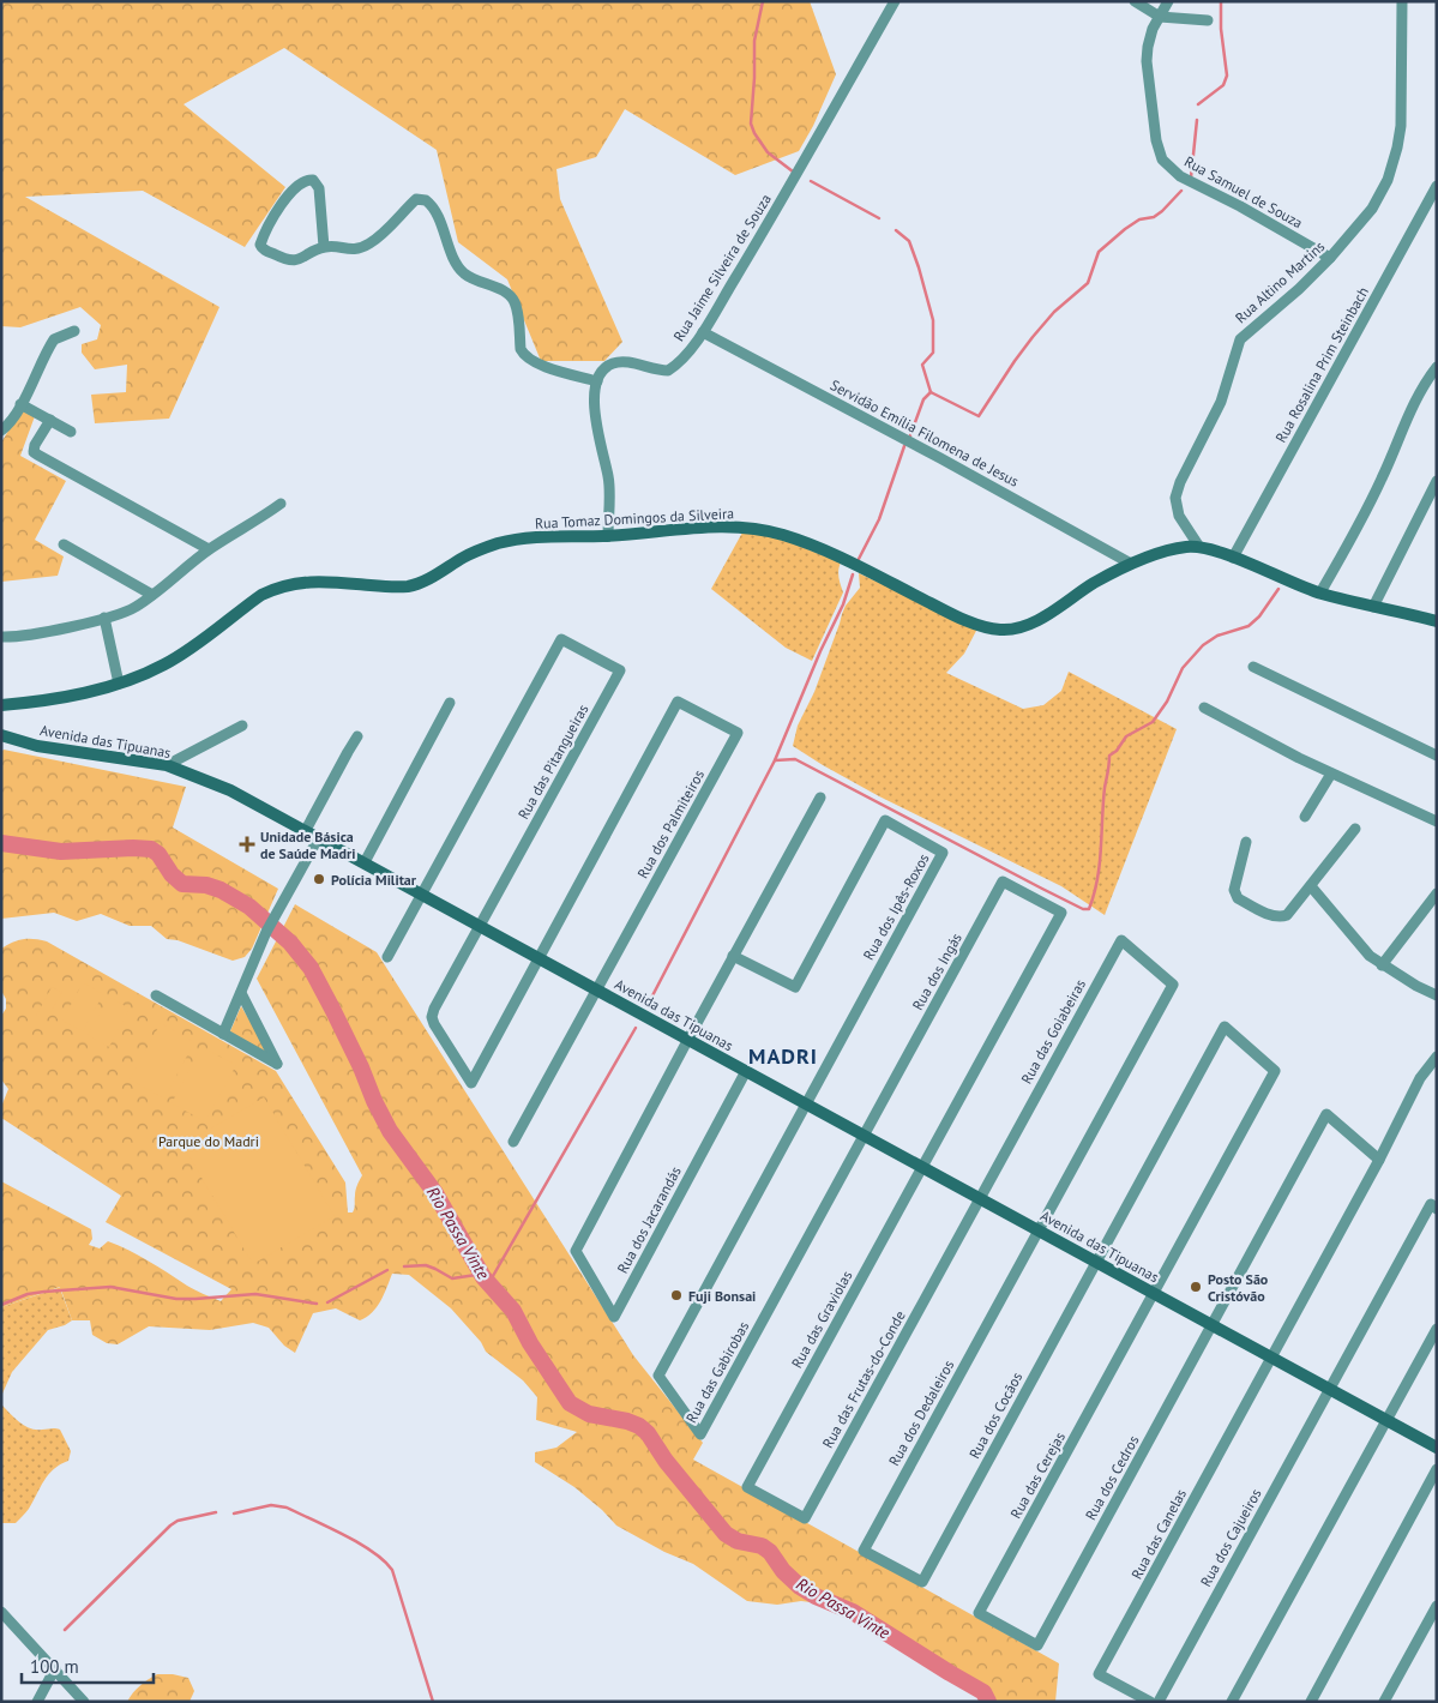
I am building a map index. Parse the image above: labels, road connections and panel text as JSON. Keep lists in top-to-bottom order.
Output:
{
  "streets": {
    "main road": ["Rua Tomaz Domingos da Silveira", "Avenida das Tipuanas"],
    "street": [
      "Rua Samuel de Souza",
      "Rua Jaime Silveira de Souza",
      "Rua Altino Martins",
      "Rua Rosalina Prim Steinbach",
      "Servidão Emília Filomena de Jesus",
      "Rua das Pitangueiras",
      "Rua dos Palmiteiros",
      "Rua dos Ipês-Roxos",
      "Rua dos Ingás",
      "Rua das Goiabeiras",
      "Rua dos Jacarandás",
      "Rua das Graviolas",
      "Rua das Gabirobas",
      "Rua das Frutas-do-Conde",
      "Rua dos Dedaleiros",
      "Rua dos Cocãos",
      "Rua das Cerejas",
      "Rua dos Cedros",
      "Rua das Canelas",
      "Rua dos Cajueiros"
    ]
  },
  "crossings": [
    ["Rua Samuel de Souza", "Rua Altino Martins"],
    ["Rua Jaime Silveira de Souza", "Servidão Emília Filomena de Jesus"],
    ["Rua Altino Martins", "Rua Tomaz Domingos da Silveira"],
    ["Rua Rosalina Prim Steinbach", "Rua Tomaz Domingos da Silveira"],
    ["Servidão Emília Filomena de Jesus", "Rua Tomaz Domingos da Silveira"],
    ["Avenida das Tipuanas", "Rua das Pitangueiras"],
    ["Avenida das Tipuanas", "Rua dos Palmiteiros"],
    ["Avenida das Tipuanas", "Rua dos Ipês-Roxos"],
    ["Avenida das Tipuanas", "Rua dos Ingás"],
    ["Avenida das Tipuanas", "Rua das Goiabeiras"],
    ["Avenida das Tipuanas", "Rua dos Jacarandás"],
    ["Avenida das Tipuanas", "Rua das Graviolas"],
    ["Avenida das Tipuanas", "Rua das Gabirobas"],
    ["Avenida das Tipuanas", "Rua das Frutas-do-Conde"],
    ["Avenida das Tipuanas", "Rua dos Dedaleiros"],
    ["Avenida das Tipuanas", "Rua dos Cocãos"],
    ["Avenida das Tipuanas", "Rua das Cerejas"],
    ["Avenida das Tipuanas", "Rua dos Cedros"],
    ["Avenida das Tipuanas", "Rua das Canelas"],
    ["Avenida das Tipuanas", "Rua dos Cajueiros"],
    ["Rua dos Ipês-Roxos", "Rua das Gabirobas"],
    ["Rua dos Ingás", "Rua das Graviolas"],
    ["Rua dos Ingás", "Rua das Gabirobas"],
    ["Rua das Goiabeiras", "Rua das Frutas-do-Conde"],
    ["Rua das Goiabeiras", "Rua dos Dedaleiros"],
    ["Rua das Graviolas", "Rua das Frutas-do-Conde"],
    ["Rua dos Dedaleiros", "Rua dos Cocãos"],
    ["Rua dos Cocãos", "Rua das Cerejas"],
    ["Rua das Cerejas", "Rua dos Cedros"]
  ],
  "districts": ["MADRI"],
  "water": ["Rio Passa Vinte"],
  "parks": ["Parque do Madri"],
  "places": {
    "health": ["Unidade Básica de Saúde Madri"],
    "other": ["Polícia Militar", "Posto São Cristóvão", "Fuji Bonsai"]
  },
  "scale_bar": "100 m"
}
